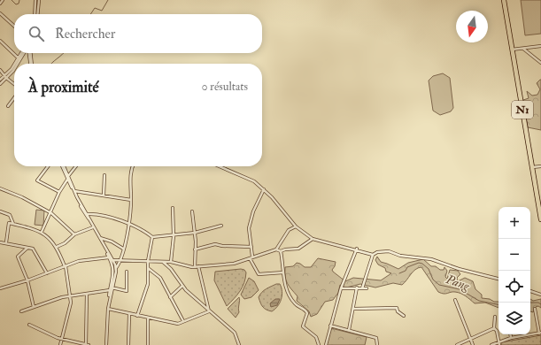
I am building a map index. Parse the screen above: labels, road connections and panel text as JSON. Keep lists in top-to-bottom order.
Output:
{
  "streets": {
    "highway": ["N1"]
  },
  "water": ["Pang"],
  "north": "bottom",
  "page": {
    "search": "Rechercher",
    "heading": ["À proximité", "0 résultats"],
    "map_buttons": ["+", "−"]
  }
}
